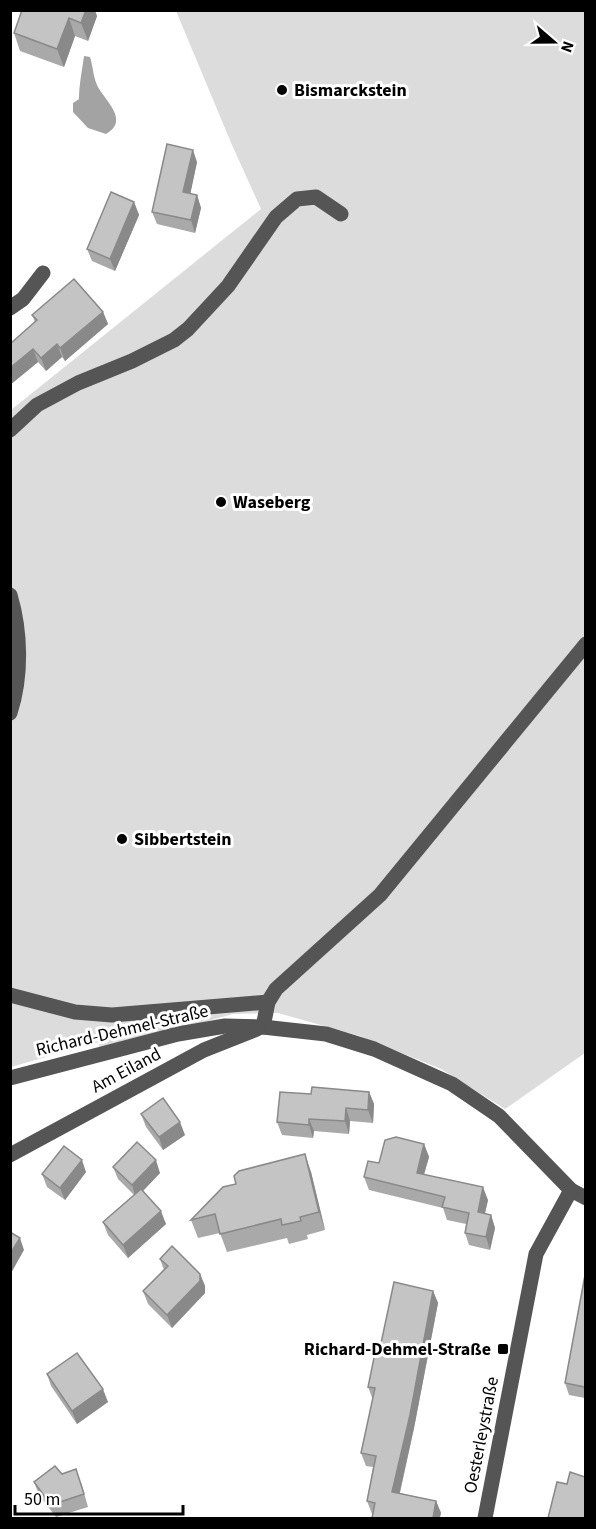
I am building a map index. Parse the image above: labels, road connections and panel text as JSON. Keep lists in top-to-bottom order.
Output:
{
  "streets": {
    "street": ["Richard-Dehmel-Straße", "Am Eiland", "Oesterleystraße"]
  },
  "crossings": [
    ["Richard-Dehmel-Straße", "Am Eiland"],
    ["Richard-Dehmel-Straße", "Oesterleystraße"]
  ],
  "places": {
    "other": ["Bismarckstein", "Waseberg", "Sibbertstein"],
    "transit": ["Richard-Dehmel-Straße"]
  },
  "scale_bar": "50 m",
  "north": "right"
}
